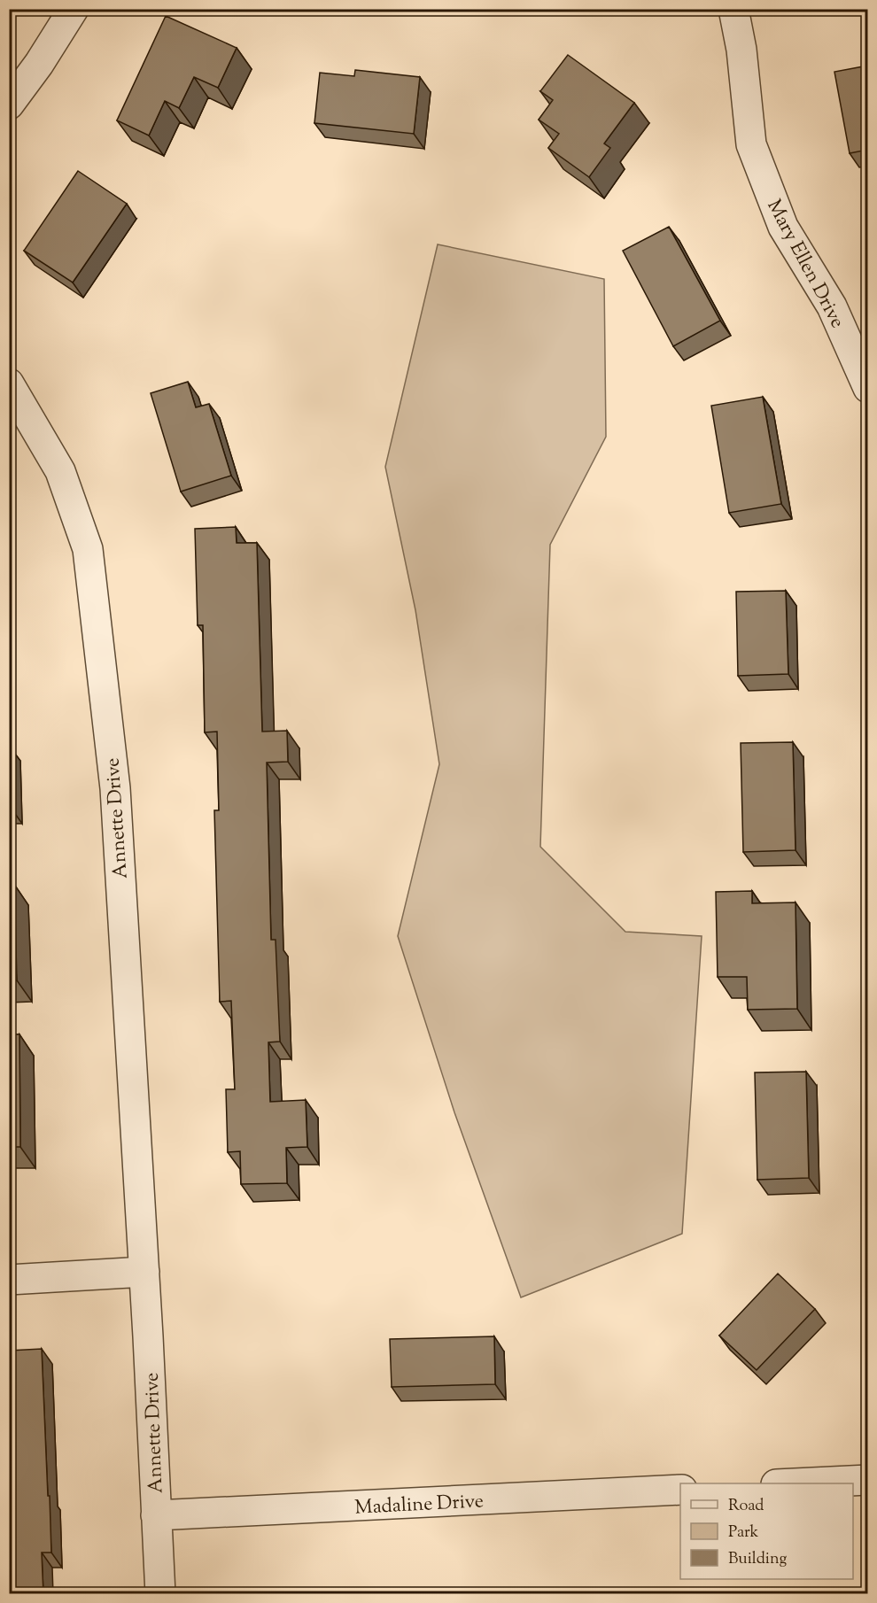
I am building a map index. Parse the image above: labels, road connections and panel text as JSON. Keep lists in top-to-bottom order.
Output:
{
  "streets": {
    "street": ["Mary Ellen Drive", "Annette Drive", "Madaline Drive"]
  },
  "crossings": [
    ["Annette Drive", "Madaline Drive"]
  ],
  "legend": ["Road", "Park", "Building"]
}
